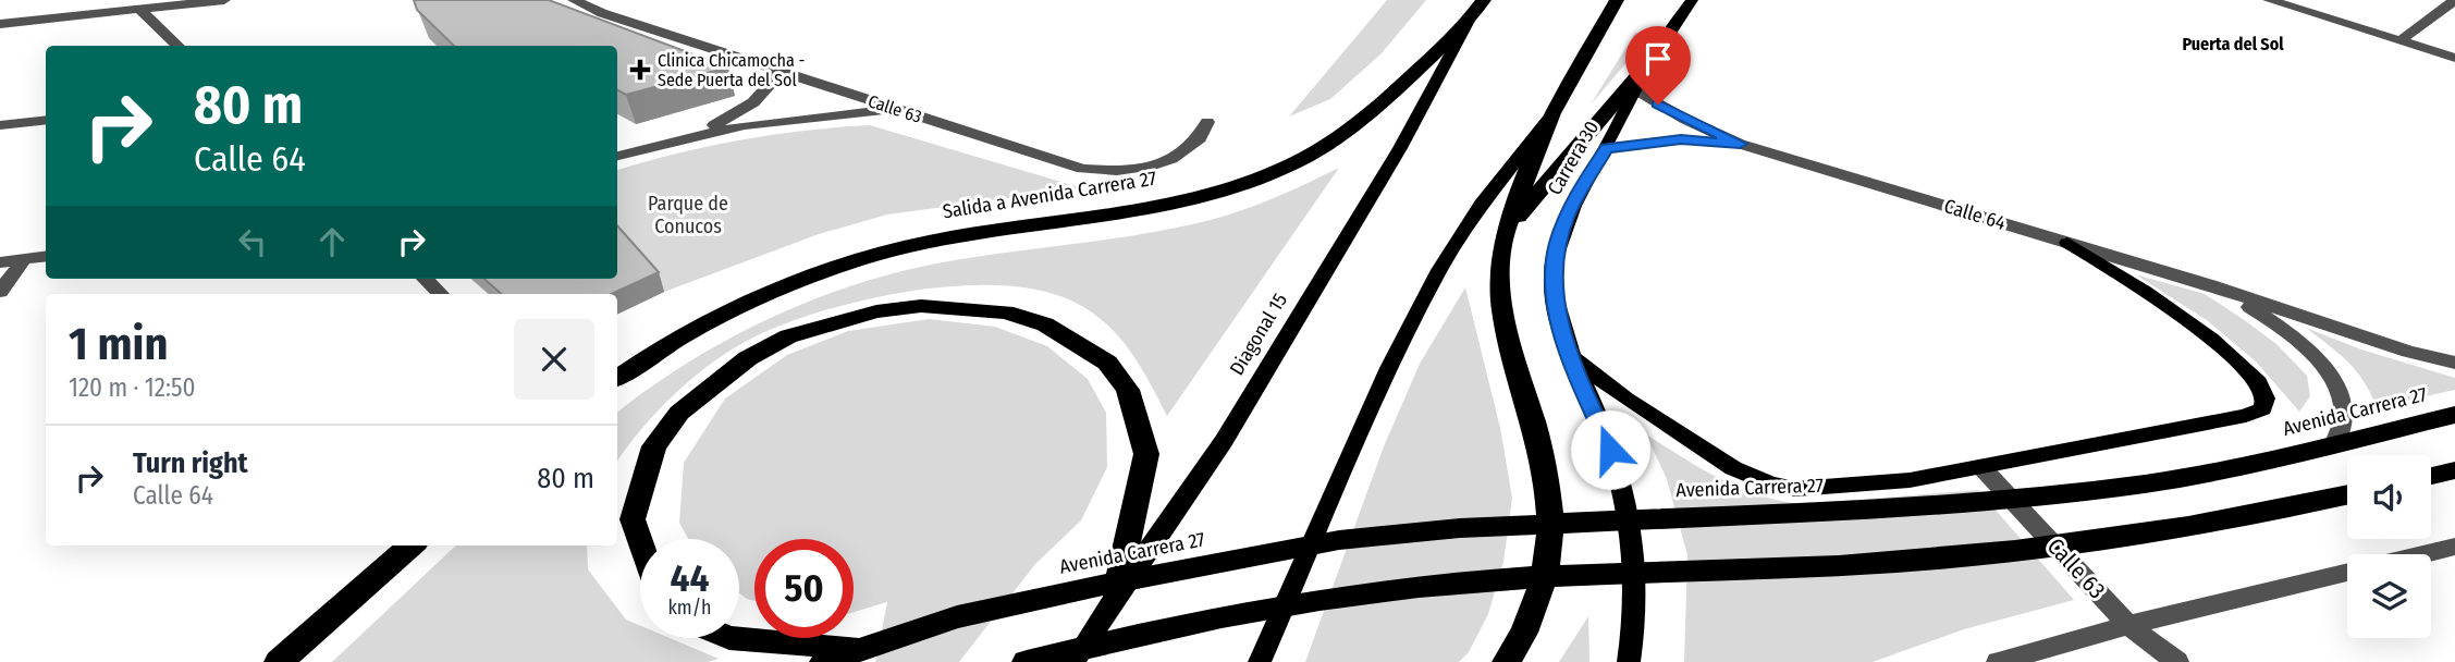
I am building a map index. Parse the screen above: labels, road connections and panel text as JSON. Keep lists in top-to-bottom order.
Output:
{
  "streets": {
    "highway": ["Salida a Avenida Carrera 27", "Avenida Carrera 27"],
    "main road": ["Carrera 30", "Diagonal 15"],
    "street": ["Calle 63", "Calle 64"]
  },
  "crossings": [
    ["Carrera 30", "Calle 64"],
    ["Salida a Avenida Carrera 27", "Diagonal 15"],
    ["Calle 64", "Avenida Carrera 27"]
  ],
  "districts": ["Puerta del Sol"],
  "parks": ["Parque de Conucos"],
  "places": {
    "health": ["Clinica Chicamocha - Sede Puerta del Sol"]
  },
  "page": {
    "turn": ["80 m", "Calle 64"],
    "heading": ["1 min", "120 m · 12:50"],
    "list": [
      {
        "name": "Turn right",
        "note": "Calle 64",
        "value": "80 m"
      }
    ],
    "speed": "44 km/h",
    "limit": "50"
  }
}
